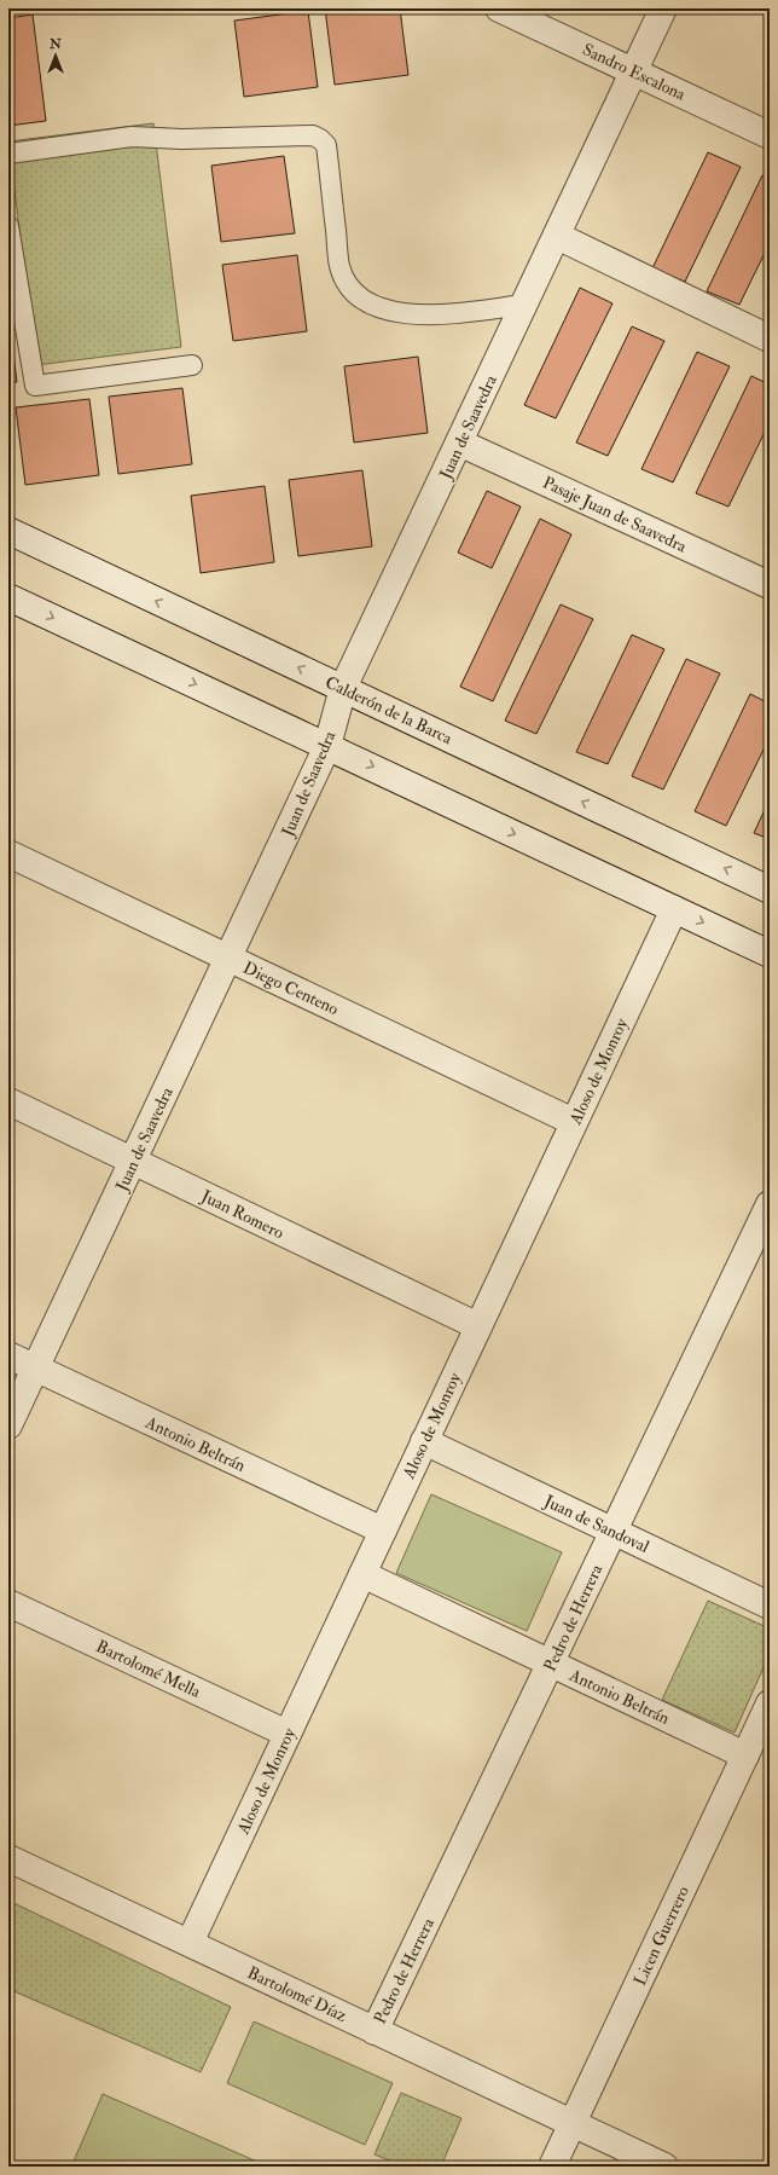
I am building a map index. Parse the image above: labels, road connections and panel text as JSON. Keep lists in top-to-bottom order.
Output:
{
  "streets": {
    "street": [
      "Sandro Escalona",
      "Juan de Saavedra",
      "Pasaje Juan de Saavedra",
      "Calderón de la Barca",
      "Diego Centeno",
      "Aloso de Monroy",
      "Juan Romero",
      "Antonio Beltrán",
      "Juan de Sandoval",
      "Pedro de Herrera",
      "Bartolomé Mella",
      "Licen Guerrero",
      "Bartolomé Díaz"
    ]
  },
  "crossings": [
    ["Sandro Escalona", "Juan de Saavedra"],
    ["Juan de Saavedra", "Pasaje Juan de Saavedra"],
    ["Juan de Saavedra", "Calderón de la Barca"],
    ["Juan de Saavedra", "Diego Centeno"],
    ["Juan de Saavedra", "Juan Romero"],
    ["Juan de Saavedra", "Antonio Beltrán"],
    ["Diego Centeno", "Aloso de Monroy"],
    ["Aloso de Monroy", "Juan Romero"],
    ["Aloso de Monroy", "Antonio Beltrán"],
    ["Aloso de Monroy", "Juan de Sandoval"],
    ["Aloso de Monroy", "Bartolomé Mella"],
    ["Aloso de Monroy", "Bartolomé Díaz"],
    ["Antonio Beltrán", "Pedro de Herrera"],
    ["Antonio Beltrán", "Licen Guerrero"],
    ["Juan de Sandoval", "Pedro de Herrera"],
    ["Pedro de Herrera", "Bartolomé Díaz"],
    ["Licen Guerrero", "Bartolomé Díaz"]
  ],
  "north": "top"
}
